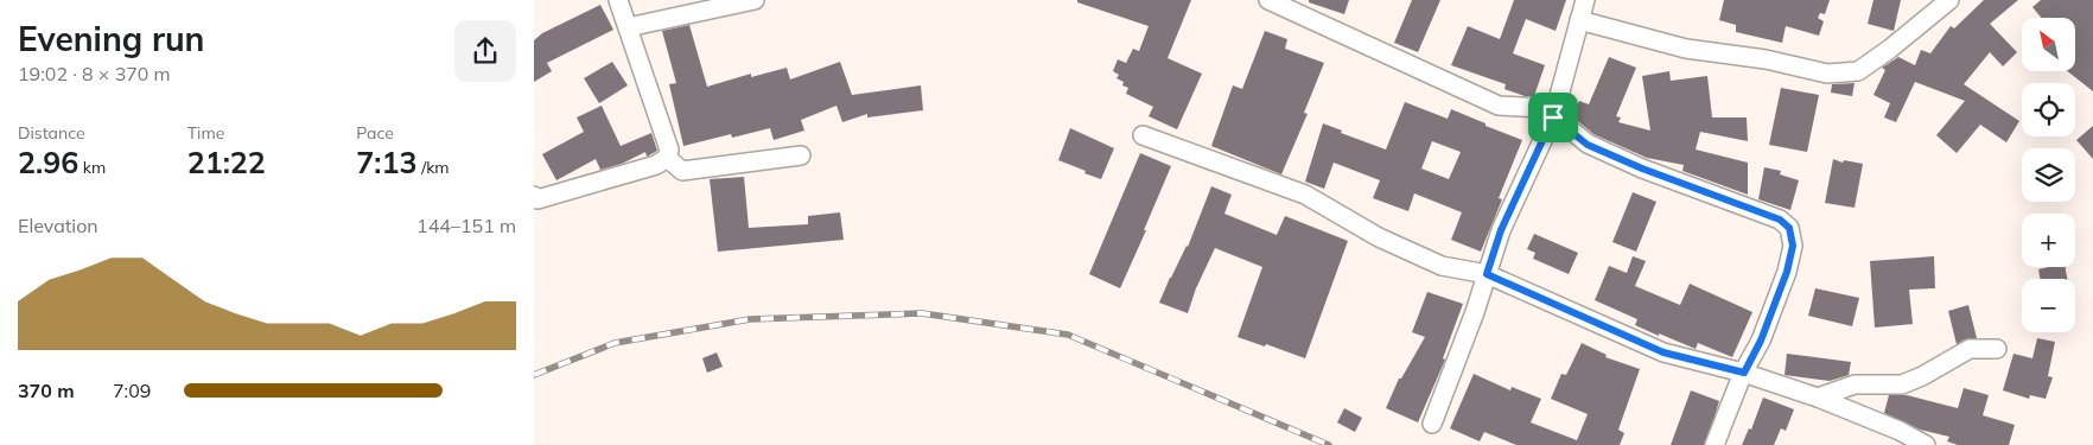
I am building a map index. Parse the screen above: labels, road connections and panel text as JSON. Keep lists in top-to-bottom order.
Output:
{
  "north": "top left",
  "page": {
    "heading": ["Evening run", "19:02 · 8 × 370 m"],
    "map_buttons": ["+", "−"],
    "stats": [
      ["Distance", "2.96 km"],
      ["Time", "21:22"],
      ["Pace", "7:13 /km"]
    ],
    "chart": ["Elevation", "144–151 m"],
    "list": [
      {
        "name": "370 m",
        "note": "7:09"
      }
    ]
  }
}
